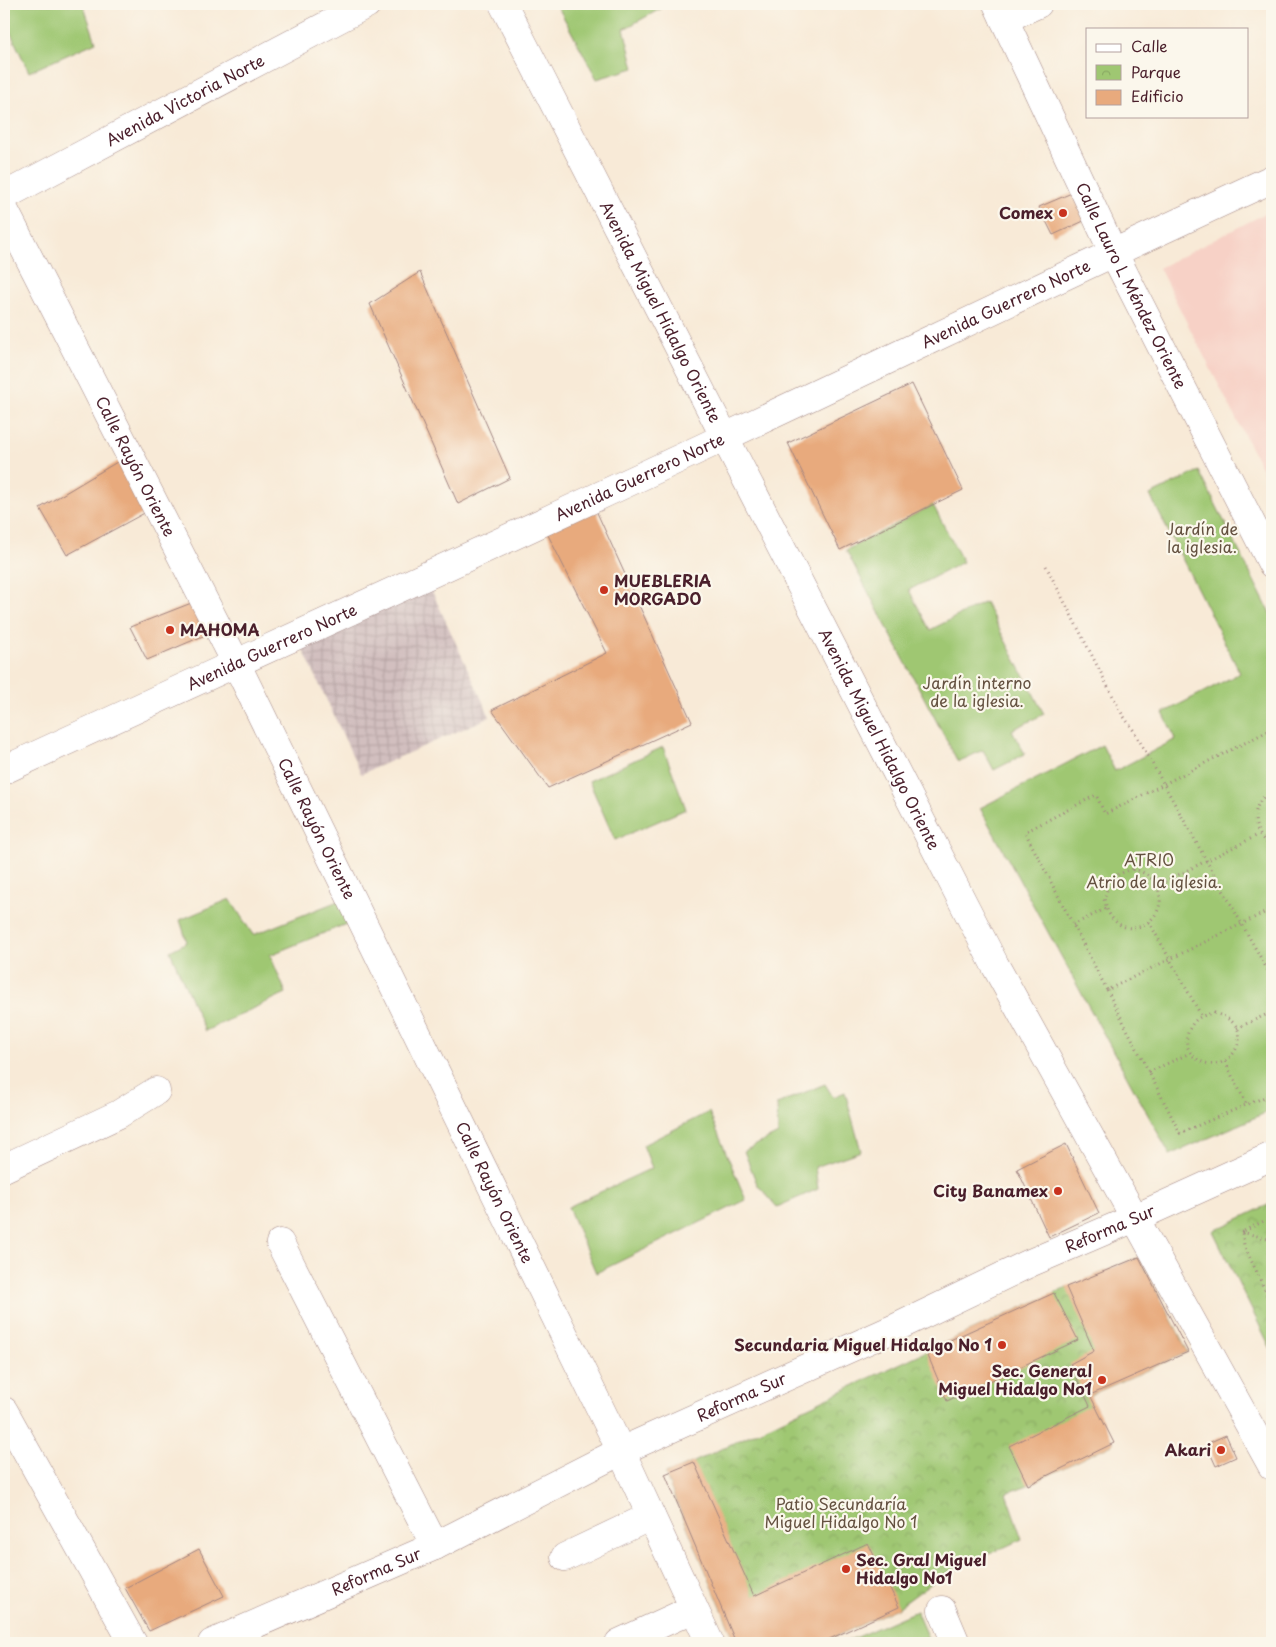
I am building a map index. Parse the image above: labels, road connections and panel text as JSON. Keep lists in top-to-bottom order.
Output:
{
  "streets": {
    "street": [
      "Avenida Victoria Norte",
      "Calle Lauro L Méndez Oriente",
      "Avenida Guerrero Norte",
      "Avenida Miguel Hidalgo Oriente",
      "Calle Rayón Oriente",
      "Reforma Sur"
    ]
  },
  "crossings": [
    ["Calle Lauro L Méndez Oriente", "Avenida Guerrero Norte"],
    ["Avenida Guerrero Norte", "Avenida Miguel Hidalgo Oriente"],
    ["Avenida Guerrero Norte", "Calle Rayón Oriente"],
    ["Avenida Miguel Hidalgo Oriente", "Reforma Sur"],
    ["Calle Rayón Oriente", "Reforma Sur"]
  ],
  "parks": [
    "Jardín de la iglesia.",
    "Jardín interno de la iglesia.",
    "ATRI0",
    "Atrio de la iglesia.",
    "Patio Secundaría Miguel Hidalgo No 1"
  ],
  "places": [
    "Comex",
    "MUEBLERIA M0RGAD0",
    "MAH0MA",
    "City Banamex",
    "Secundaria Miguel Hidalgo No 1",
    "Sec. General Miguel Hidalgo No1",
    "Akari",
    "Sec. Gral Miguel Hidalgo No1"
  ],
  "legend": ["Calle", "Parque", "Edificio"]
}
